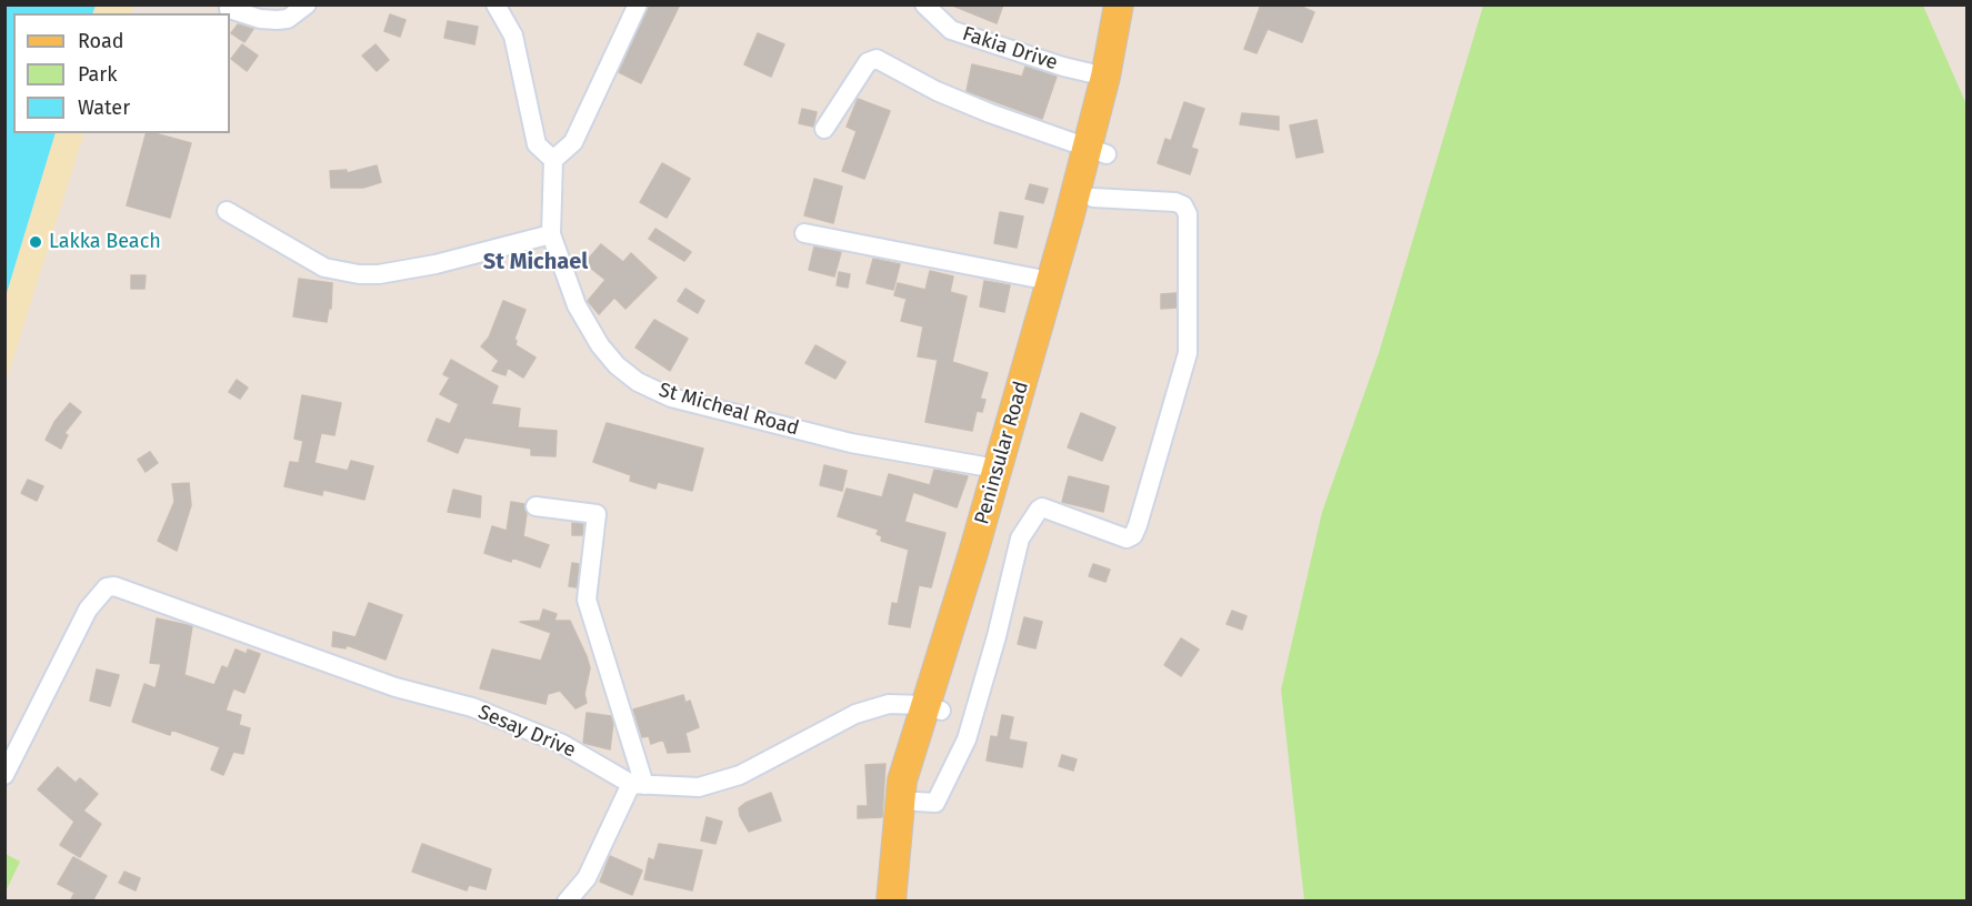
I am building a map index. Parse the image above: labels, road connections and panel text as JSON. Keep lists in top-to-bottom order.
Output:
{
  "streets": {
    "main road": ["Peninsular Road"],
    "street": ["Fakia Drive", "St Micheal Road", "Sesay Drive"]
  },
  "crossings": [
    ["Fakia Drive", "Peninsular Road"],
    ["St Micheal Road", "Peninsular Road"],
    ["Peninsular Road", "Sesay Drive"]
  ],
  "districts": ["St Michael"],
  "places": ["Lakka Beach"],
  "legend": ["Road", "Park", "Water"]
}
